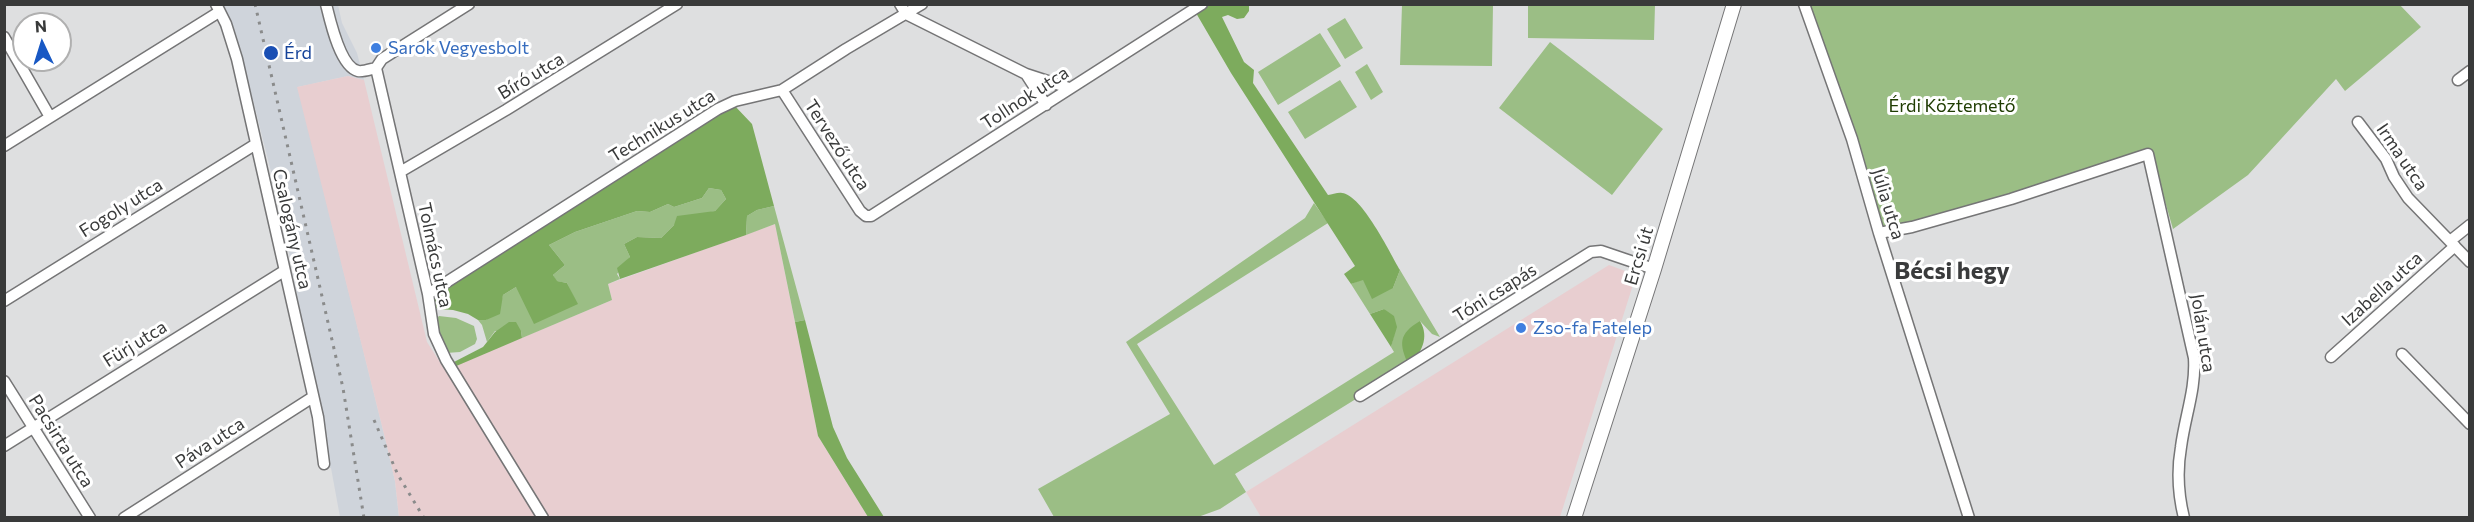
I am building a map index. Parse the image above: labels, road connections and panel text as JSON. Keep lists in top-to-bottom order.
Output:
{
  "streets": {
    "main road": ["Ercsi út"],
    "street": [
      "Bíró utca",
      "Tollnok utca",
      "Technikus utca",
      "Tervező utca",
      "Irma utca",
      "Júlia utca",
      "Fogoly utca",
      "Csalogány utca",
      "Tolmács utca",
      "Izabella utca",
      "Tóni csapás",
      "Jolán utca",
      "Fürj utca",
      "Pacsirta utca",
      "Páva utca"
    ]
  },
  "crossings": [
    ["Bíró utca", "Tolmács utca"],
    ["Tollnok utca", "Tervező utca"],
    ["Technikus utca", "Tervező utca"],
    ["Technikus utca", "Tolmács utca"],
    ["Irma utca", "Izabella utca"],
    ["Júlia utca", "Jolán utca"],
    ["Fogoly utca", "Csalogány utca"],
    ["Csalogány utca", "Fürj utca"],
    ["Csalogány utca", "Páva utca"],
    ["Ercsi út", "Tóni csapás"],
    ["Fürj utca", "Pacsirta utca"]
  ],
  "districts": ["Bécsi hegy"],
  "parks": ["Érdi Köztemető"],
  "places": ["Sarok Vegyesbolt", "Érd", "Zso-fa Fatelep"],
  "north": "top"
}
